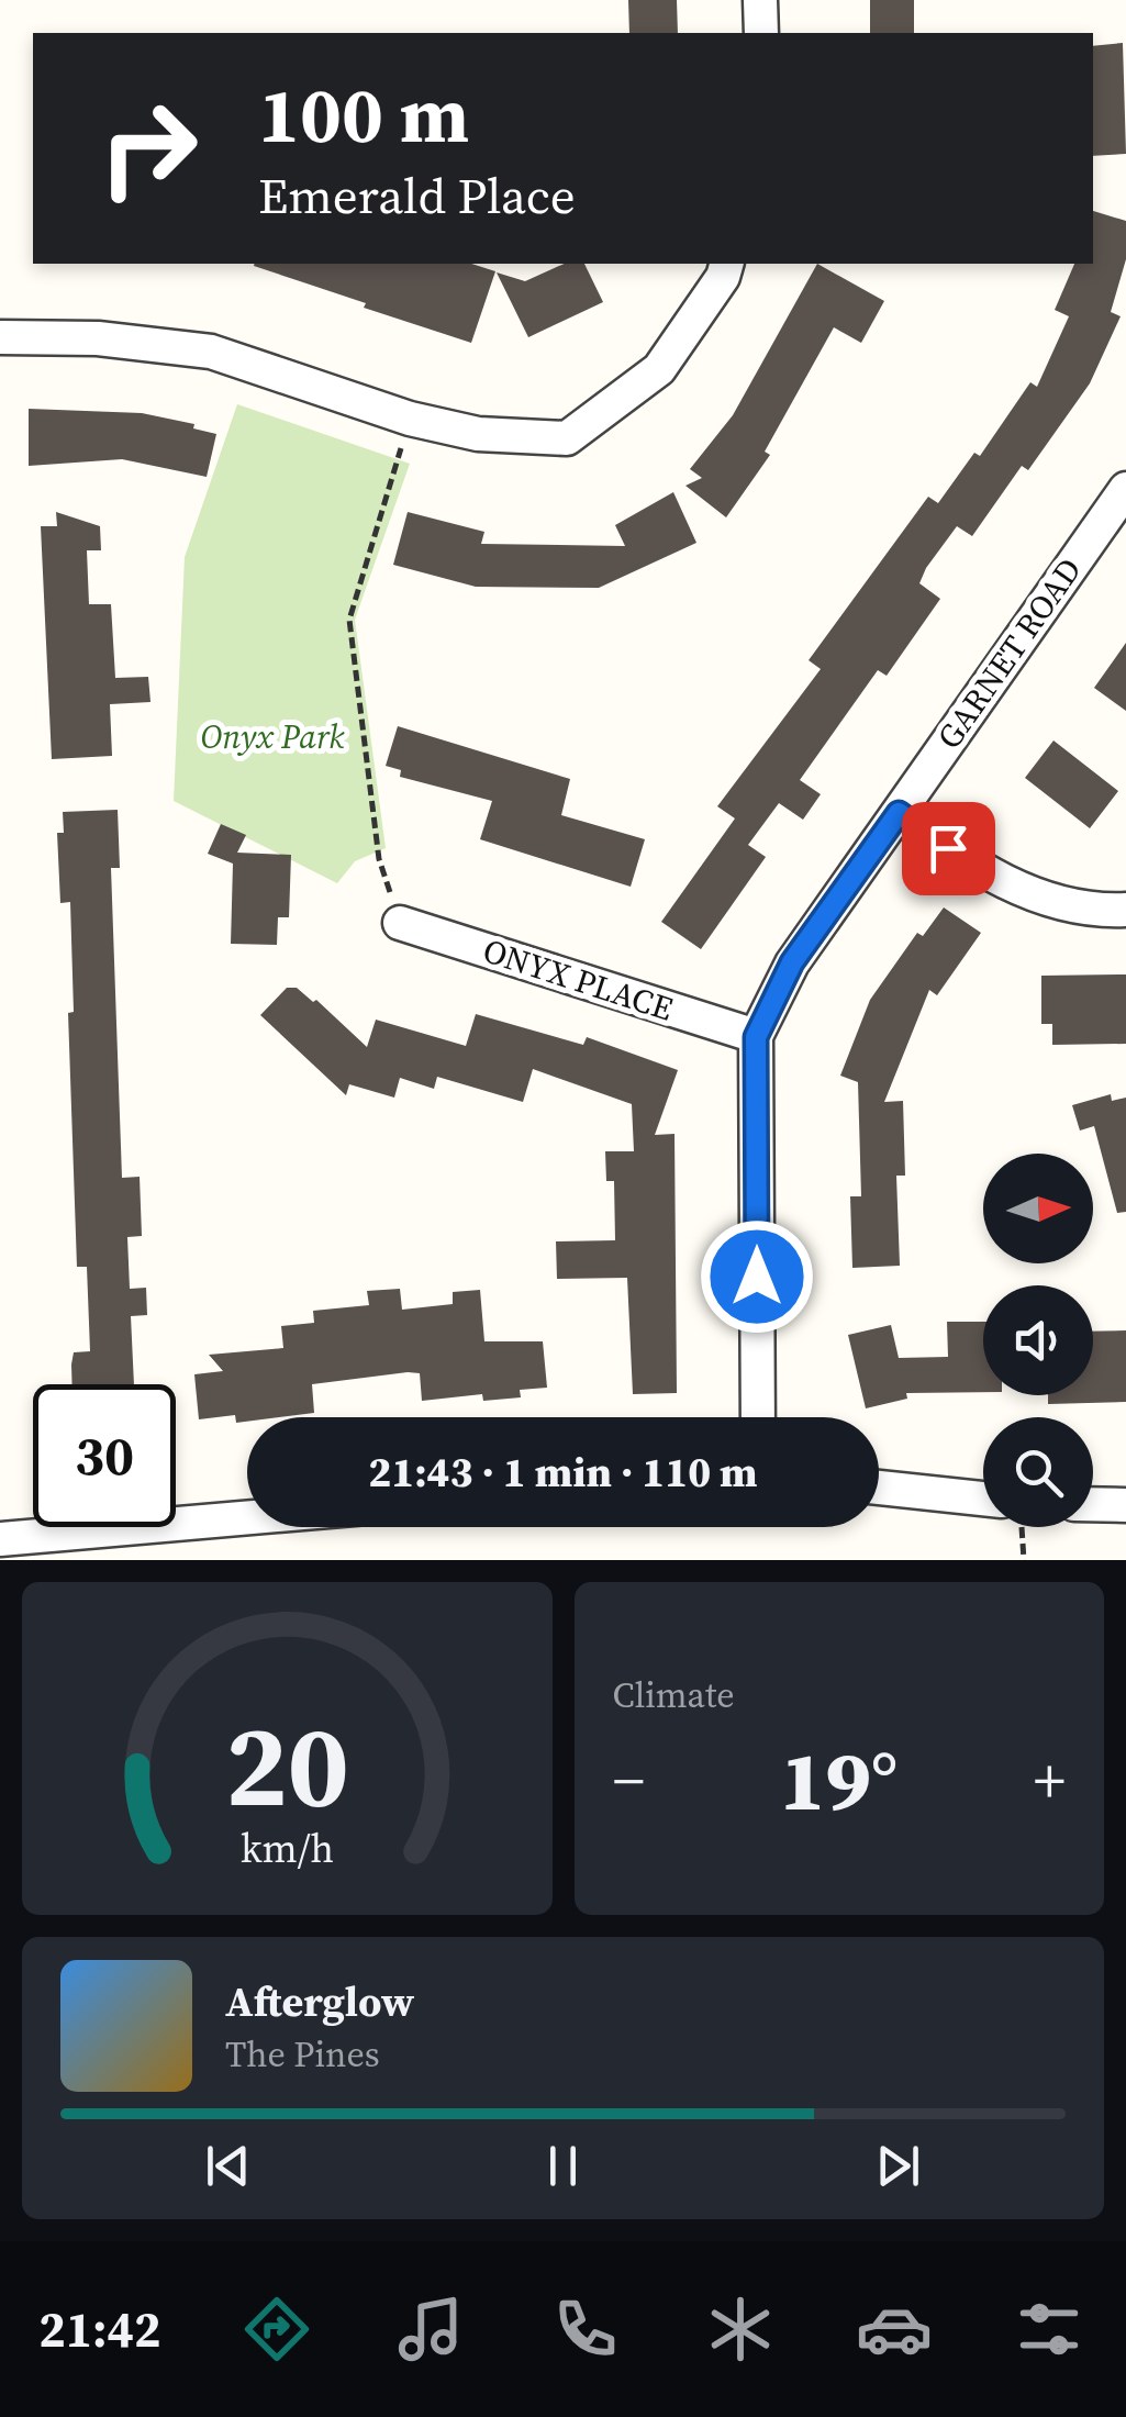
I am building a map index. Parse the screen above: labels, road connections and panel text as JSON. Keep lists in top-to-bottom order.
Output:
{
  "streets": {
    "street": ["GARNET ROAD", "ONYX PLACE"]
  },
  "crossings": [
    ["GARNET ROAD", "ONYX PLACE"]
  ],
  "parks": ["Onyx Park"],
  "north": "right",
  "page": {
    "turn": ["100 m", "Emerald Place"],
    "limit": "30",
    "trip": "21:43 · 1 min · 110 m",
    "tile": "Climate",
    "heat": ["−", "19°", "+"],
    "song": ["Afterglow", "The Pines"],
    "tabs": "21:42",
    "gauge": ["20", "km/h"]
  }
}
